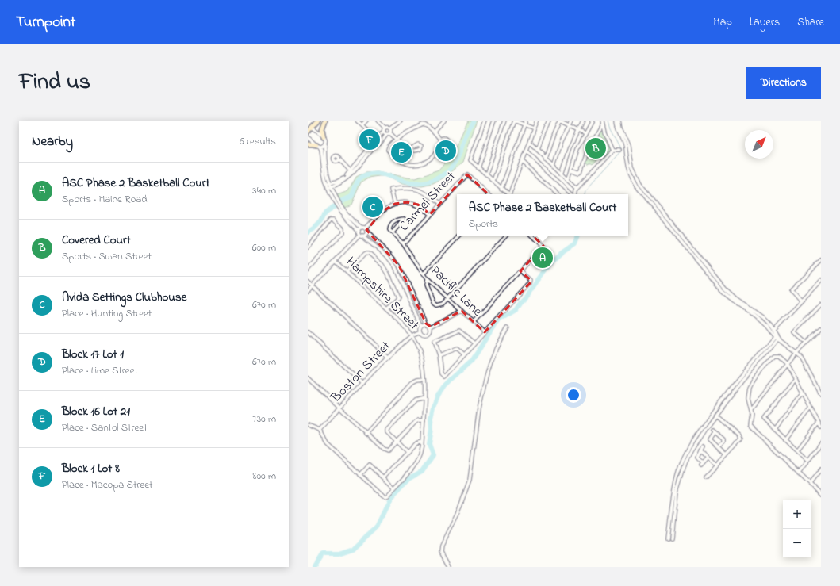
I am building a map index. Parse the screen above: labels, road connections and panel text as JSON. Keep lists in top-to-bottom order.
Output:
{
  "streets": {
    "street": [
      "Carmel Street",
      "Pacific Lane",
      "Hampshire Street",
      "Boston Street"
    ]
  },
  "crossings": [
    ["Carmel Street", "Pacific Lane"],
    ["Hampshire Street", "Boston Street"]
  ],
  "north": "top right",
  "page": {
    "header": "Turnpoint",
    "nav": ["Map", "Layers", "Share"],
    "title": "Find us",
    "buttons": "Directions",
    "heading": ["Nearby", "6 results"],
    "pins": [
      "F",
      "B",
      "D",
      "E",
      "C",
      "A"
    ],
    "list": [
      {
        "mark": "A",
        "name": "ASC Phase 2 Basketball Court",
        "note": "Sports · Maine Road",
        "value": "340 m"
      },
      {
        "mark": "B",
        "name": "Covered Court",
        "note": "Sports · Swan Street",
        "value": "600 m"
      },
      {
        "mark": "C",
        "name": "Avida Settings Clubhouse",
        "note": "Place · Hunting Street",
        "value": "670 m"
      },
      {
        "mark": "D",
        "name": "Block 17 Lot 1",
        "note": "Place · Lime Street",
        "value": "670 m"
      },
      {
        "mark": "E",
        "name": "Block 16 Lot 21",
        "note": "Place · Santol Street",
        "value": "730 m"
      },
      {
        "mark": "F",
        "name": "Block 1 Lot 8",
        "note": "Place · Macopa Street",
        "value": "800 m"
      }
    ],
    "popup": ["ASC Phase 2 Basketball Court", "Sports"],
    "map_buttons": ["+", "−"]
  }
}
